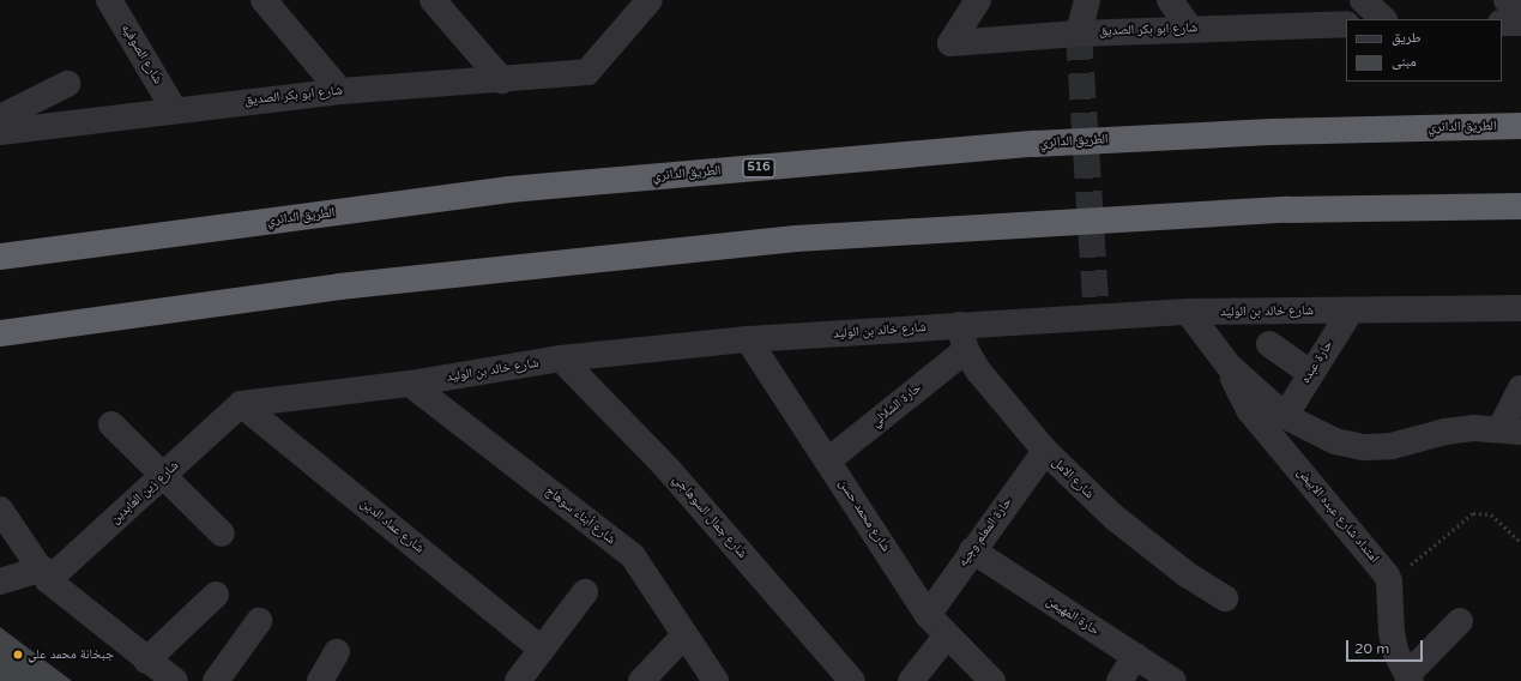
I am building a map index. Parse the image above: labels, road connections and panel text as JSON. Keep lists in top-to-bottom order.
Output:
{
  "streets": {
    "highway": ["الطريق الدائري", "516"],
    "street": [
      "شارع ابو بكر الصديق",
      "شارع الصوفيه",
      "شارع خالد بن الوليد",
      "حارة عبده",
      "حارة الشلالي",
      "شارع الامل",
      "شارع زين العابدين",
      "شارع أبناء سوهاج",
      "شارع محمد حسن",
      "امتداد شارع عبده الابيض",
      "شارع جمال السوهاجي",
      "شارع عماد الدين",
      "حارة المعلم وجيه",
      "حارة المهيمن"
    ]
  },
  "crossings": [
    ["شارع ابو بكر الصديق", "شارع الصوفيه"],
    ["شارع خالد بن الوليد", "حارة عبده"],
    ["شارع خالد بن الوليد", "شارع الامل"],
    ["شارع خالد بن الوليد", "شارع زين العابدين"],
    ["شارع خالد بن الوليد", "شارع أبناء سوهاج"],
    ["شارع خالد بن الوليد", "شارع محمد حسن"],
    ["شارع خالد بن الوليد", "شارع جمال السوهاجي"],
    ["شارع خالد بن الوليد", "شارع عماد الدين"],
    ["حارة الشلالي", "شارع الامل"],
    ["حارة الشلالي", "شارع محمد حسن"],
    ["شارع الامل", "حارة المعلم وجيه"],
    ["شارع زين العابدين", "شارع عماد الدين"],
    ["شارع محمد حسن", "حارة المعلم وجيه"],
    ["حارة المعلم وجيه", "حارة المهيمن"]
  ],
  "places": ["جبخانة محمد علي"],
  "legend": ["طريق", "مبنى"],
  "scale_bar": "20 m"
}
